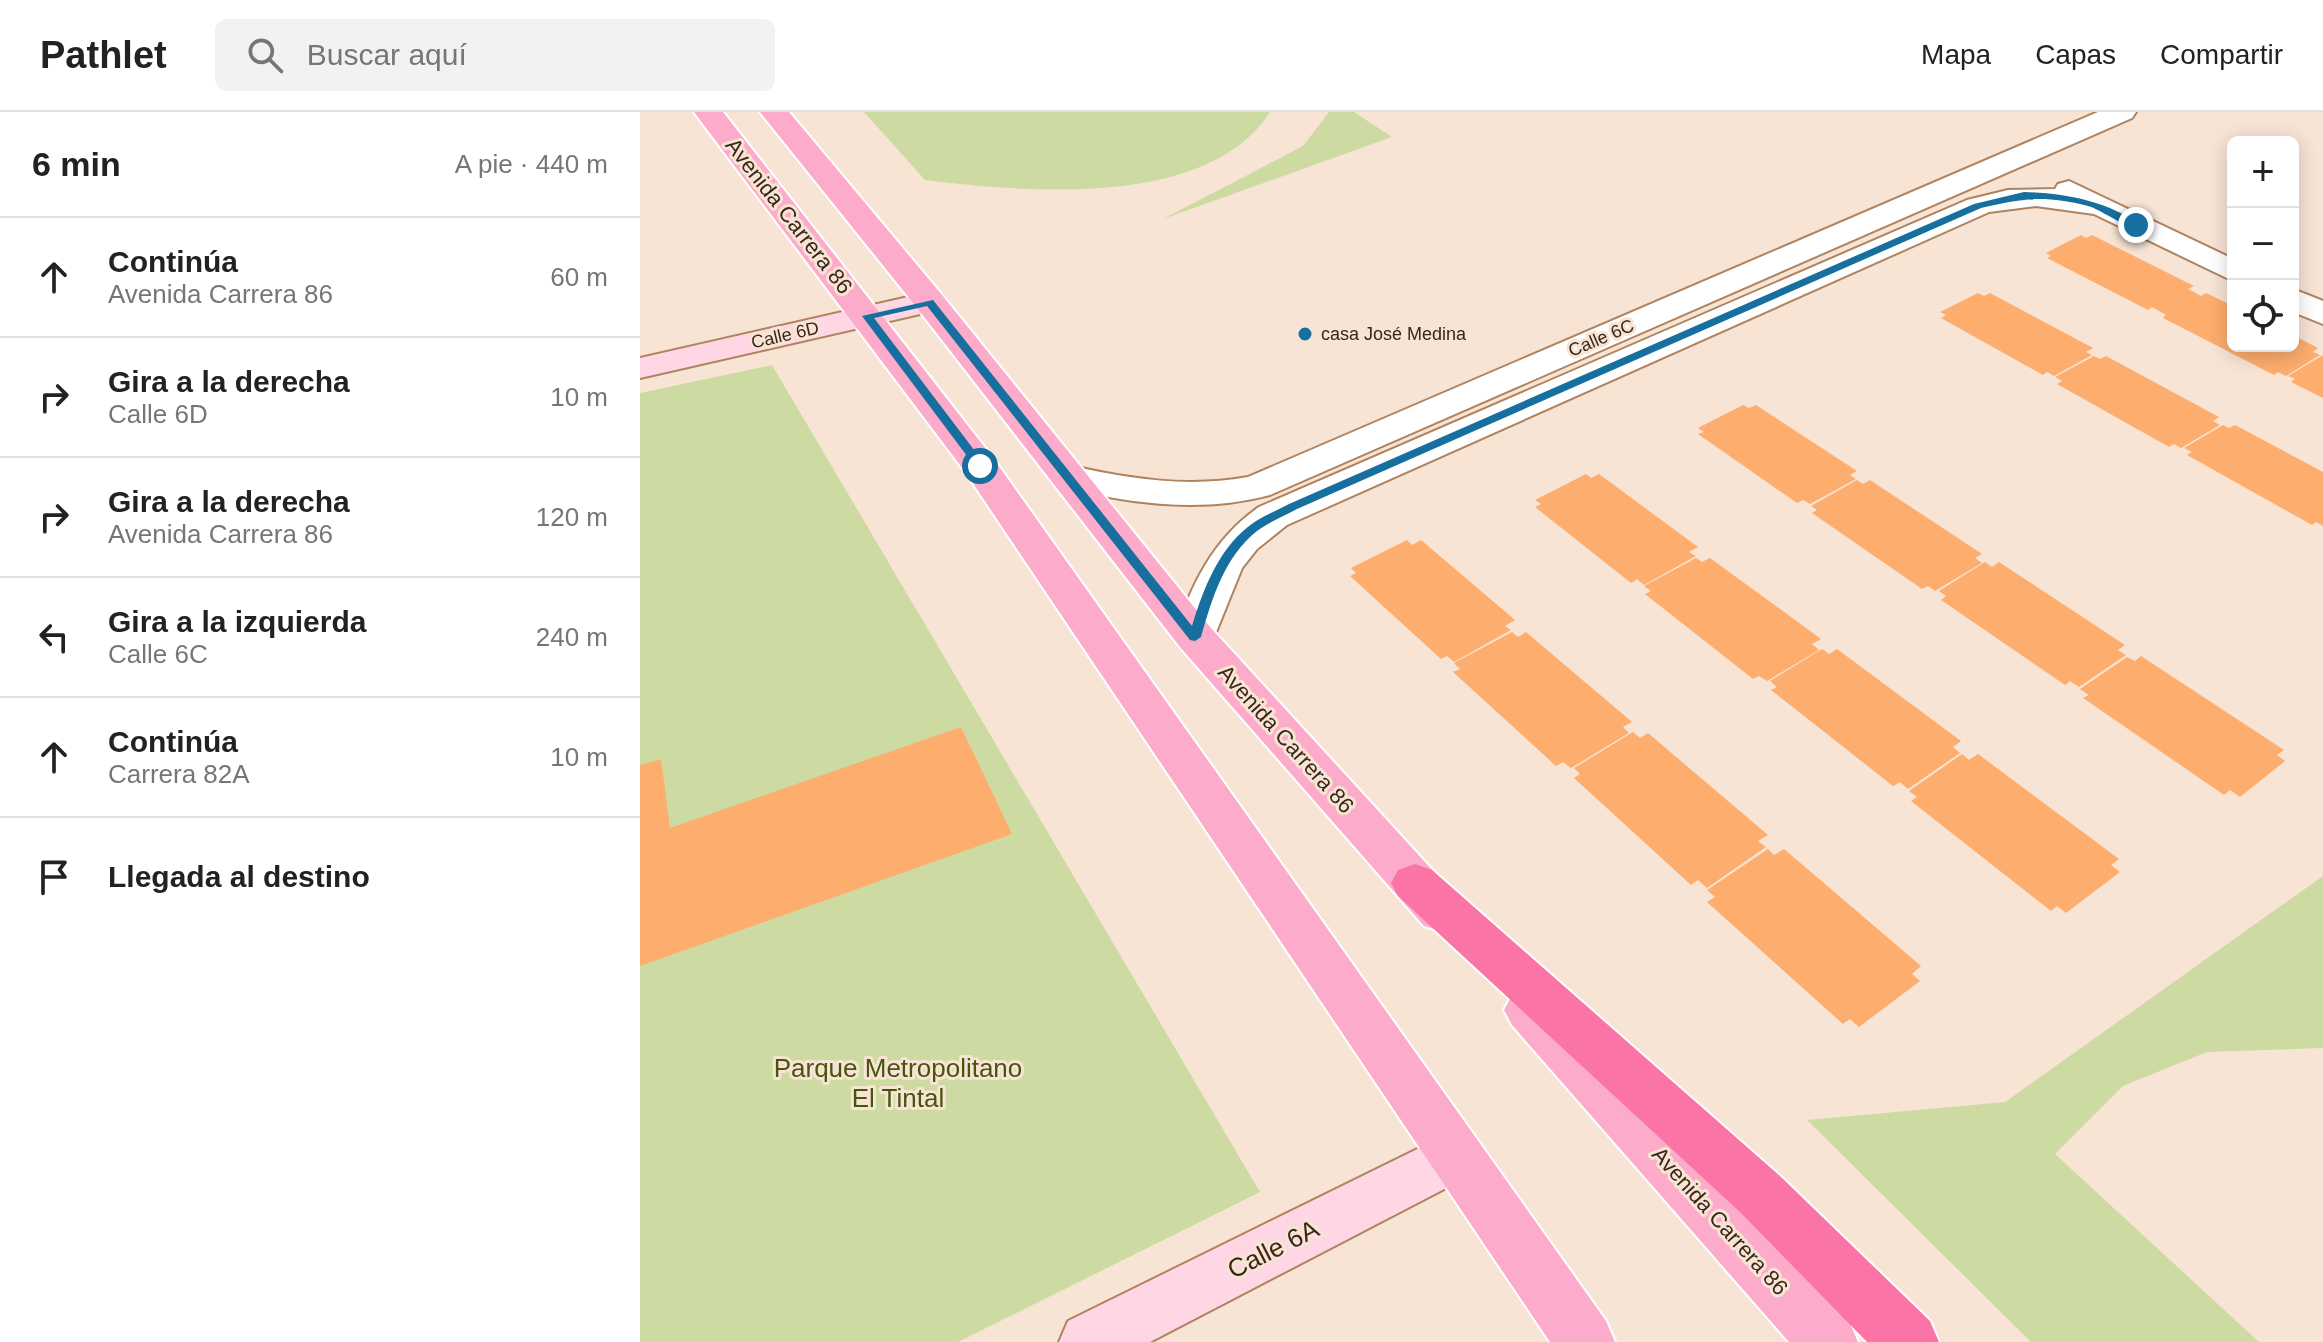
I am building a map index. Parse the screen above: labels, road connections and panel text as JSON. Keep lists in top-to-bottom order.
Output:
{
  "streets": {
    "main road": ["Avenida Carrera 86"],
    "street": ["Calle 6D", "Calle 6C", "Calle 6A"]
  },
  "crossings": [
    ["Avenida Carrera 86", "Calle 6D"],
    ["Avenida Carrera 86", "Calle 6C"],
    ["Avenida Carrera 86", "Calle 6A"]
  ],
  "parks": ["Parque Metropolitano El Tintal"],
  "places": ["casa José Medina"],
  "page": {
    "header": "Pathlet",
    "search": "Buscar aquí",
    "nav": ["Mapa", "Capas", "Compartir"],
    "heading": ["6 min", "A pie · 440 m"],
    "map_buttons": ["+", "−"],
    "list": [
      ["Continúa", "Avenida Carrera 86", "60 m"],
      ["Gira a la derecha", "Calle 6D", "10 m"],
      ["Gira a la derecha", "Avenida Carrera 86", "120 m"],
      ["Gira a la izquierda", "Calle 6C", "240 m"],
      ["Continúa", "Carrera 82A", "10 m"],
      "Llegada al destino"
    ]
  }
}
